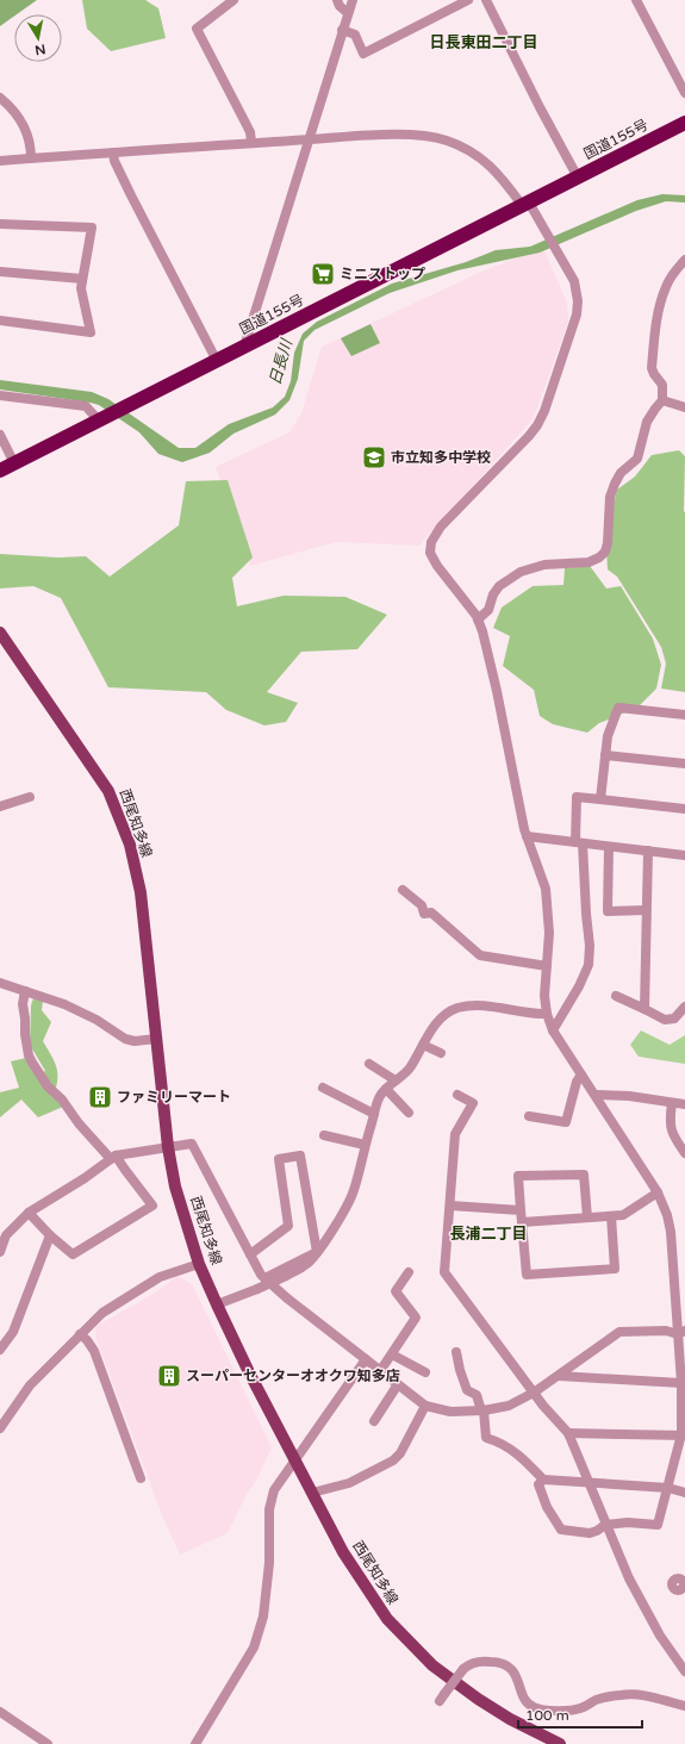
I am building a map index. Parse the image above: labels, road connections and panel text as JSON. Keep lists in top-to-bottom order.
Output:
{
  "streets": {
    "highway": ["国道155号"],
    "main road": ["西尾知多線"]
  },
  "districts": ["日長東田二丁目", "長浦二丁目"],
  "water": ["日長川"],
  "places": {
    "supermarket": ["ミニストップ"],
    "school or university": ["市立知多中学校"],
    "building": ["ファミリーマート", "スーパーセンターオオクワ知多店"]
  },
  "scale_bar": "100 m",
  "north": "bottom"
}
